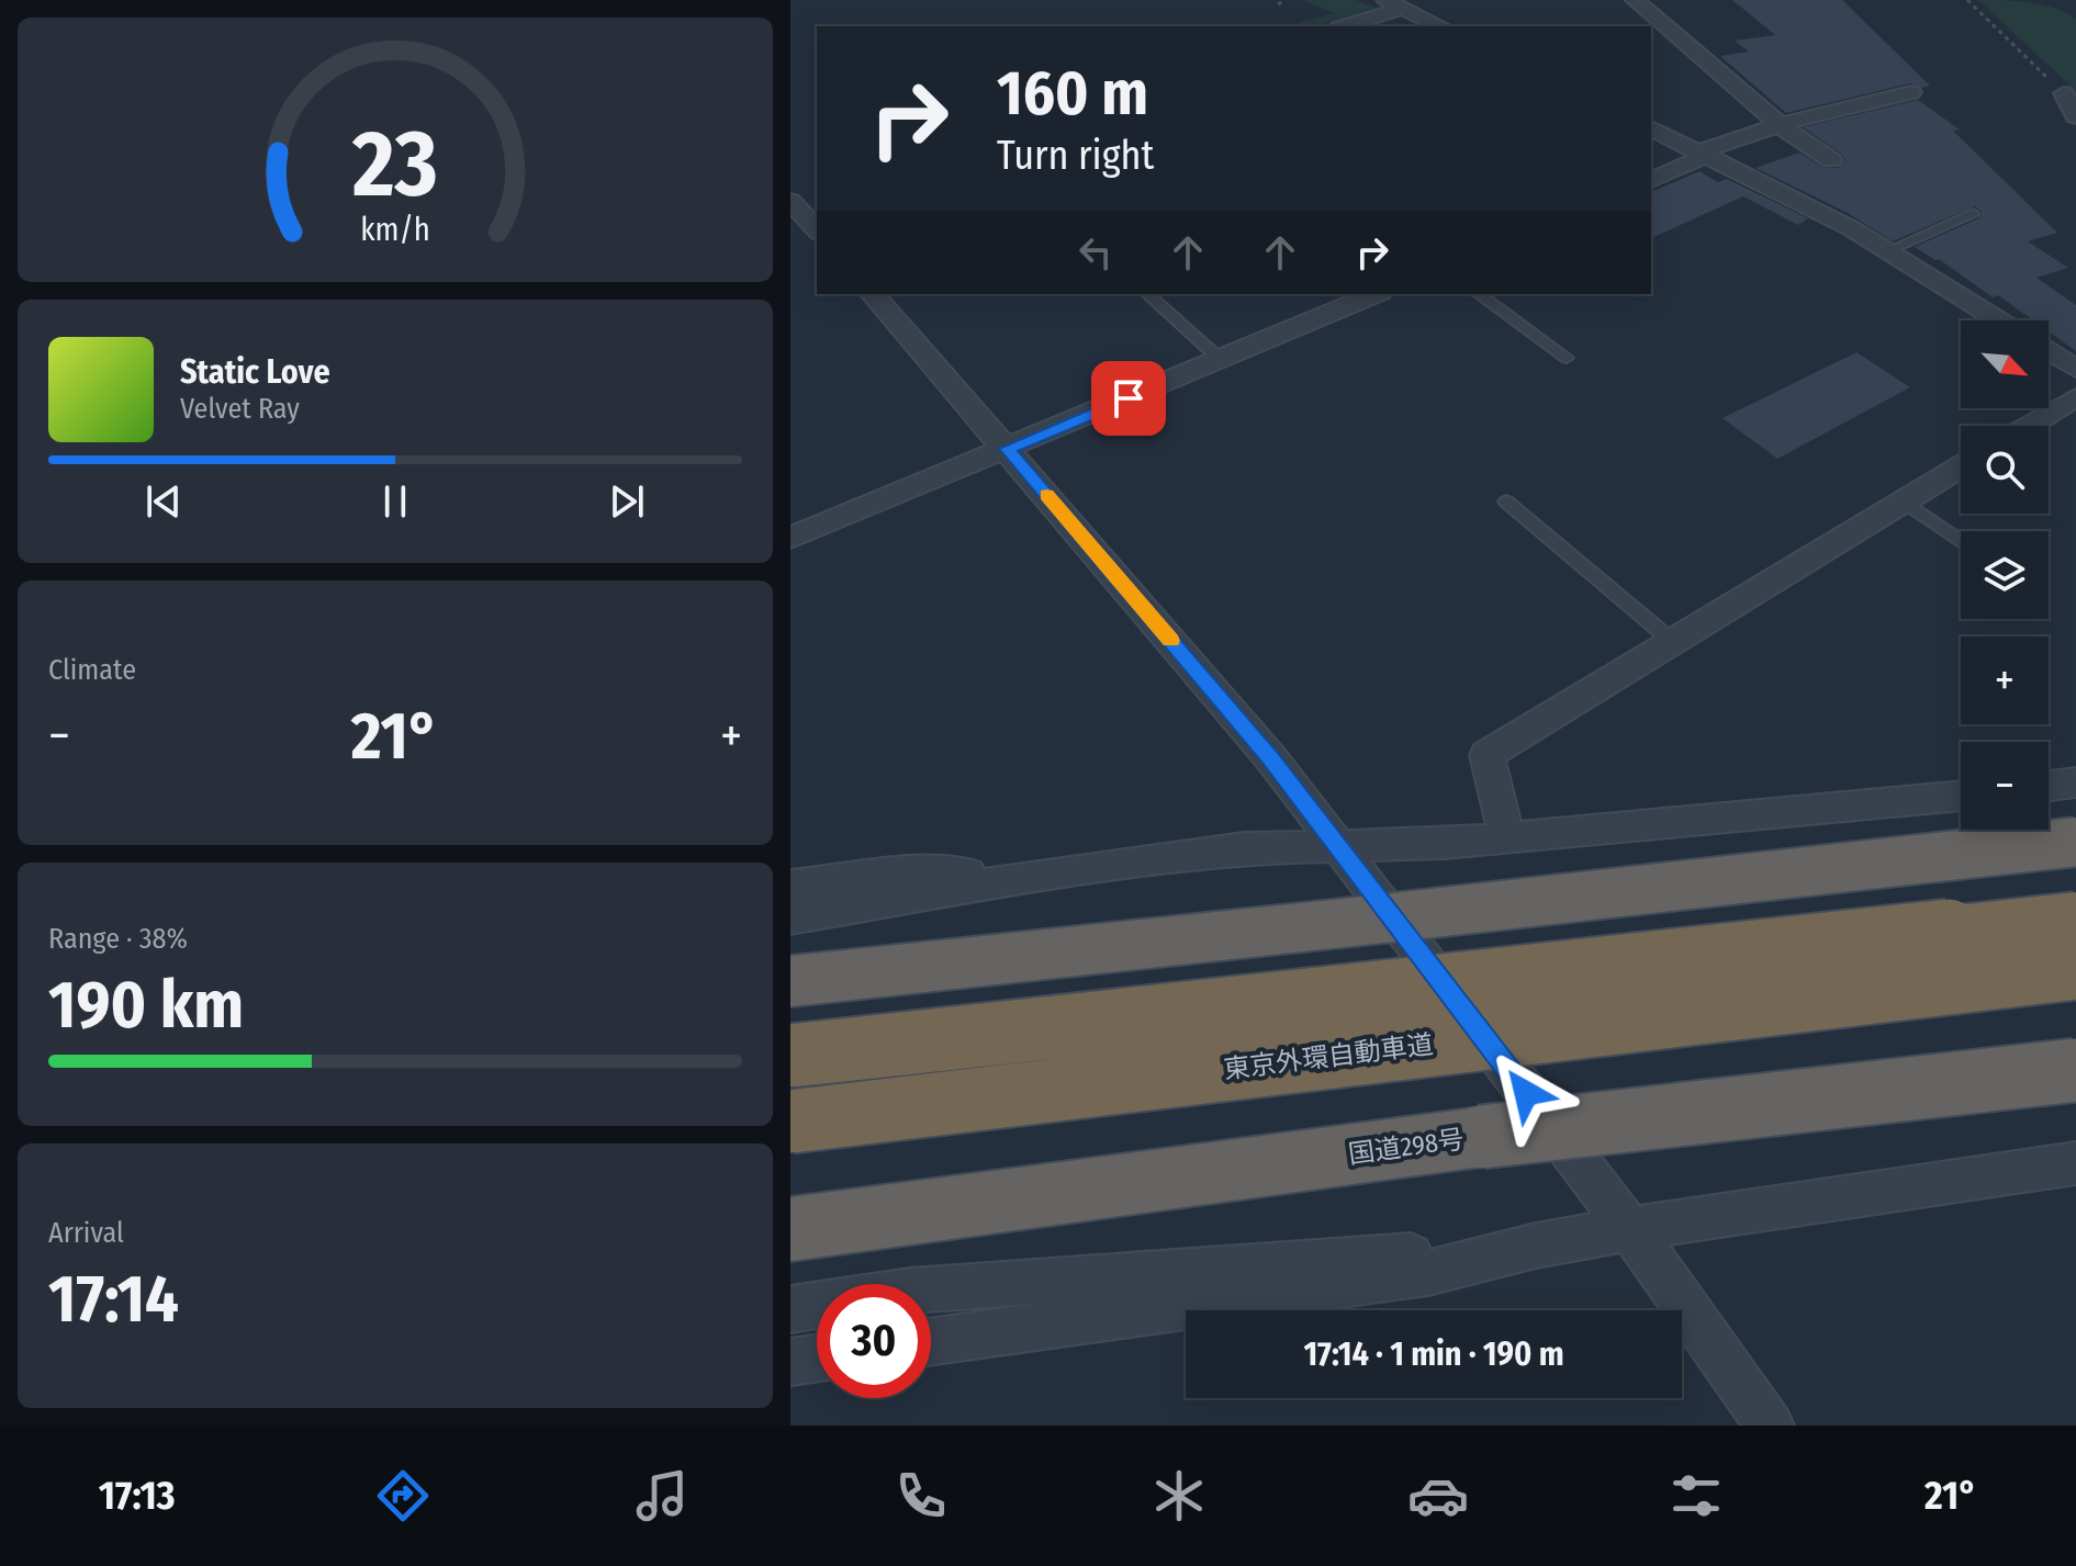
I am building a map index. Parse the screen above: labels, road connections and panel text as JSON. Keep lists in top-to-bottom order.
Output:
{
  "streets": {
    "highway": ["東京外環自動車道", "国道298号"]
  },
  "north": "bottom right",
  "page": {
    "turn": ["160 m", "Turn right"],
    "map_buttons": ["+", "−"],
    "song": ["Static Love", "Velvet Ray"],
    "tile": [
      "Climate",
      ["Range · 38%", "190 km"],
      ["Arrival", "17:14"]
    ],
    "heat": ["−", "21°", "+"],
    "limit": "30",
    "trip": "17:14 · 1 min · 190 m",
    "tabs": ["17:13", "21°"],
    "gauge": ["23", "km/h"]
  }
}
